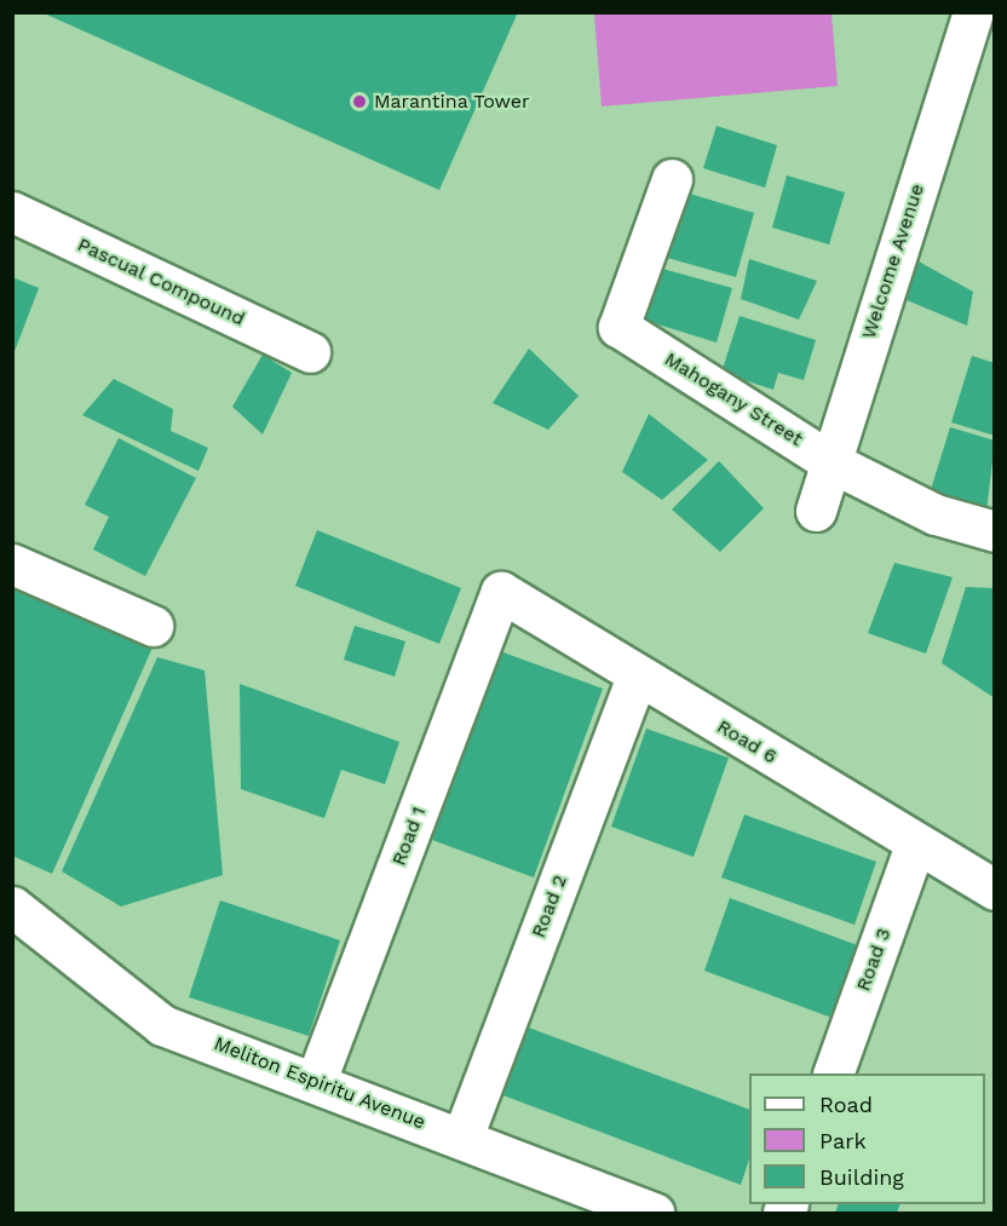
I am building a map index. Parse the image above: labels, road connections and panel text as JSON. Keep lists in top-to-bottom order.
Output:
{
  "streets": {
    "street": [
      "Welcome Avenue",
      "Pascual Compound",
      "Mahogany Street",
      "Road 6",
      "Road 1",
      "Road 2",
      "Road 3",
      "Meliton Espiritu Avenue"
    ]
  },
  "crossings": [
    ["Welcome Avenue", "Mahogany Street"],
    ["Road 6", "Road 1"],
    ["Road 6", "Road 2"],
    ["Road 6", "Road 3"],
    ["Road 1", "Meliton Espiritu Avenue"],
    ["Road 2", "Meliton Espiritu Avenue"]
  ],
  "places": ["Marantina Tower"],
  "legend": ["Road", "Park", "Building"]
}
